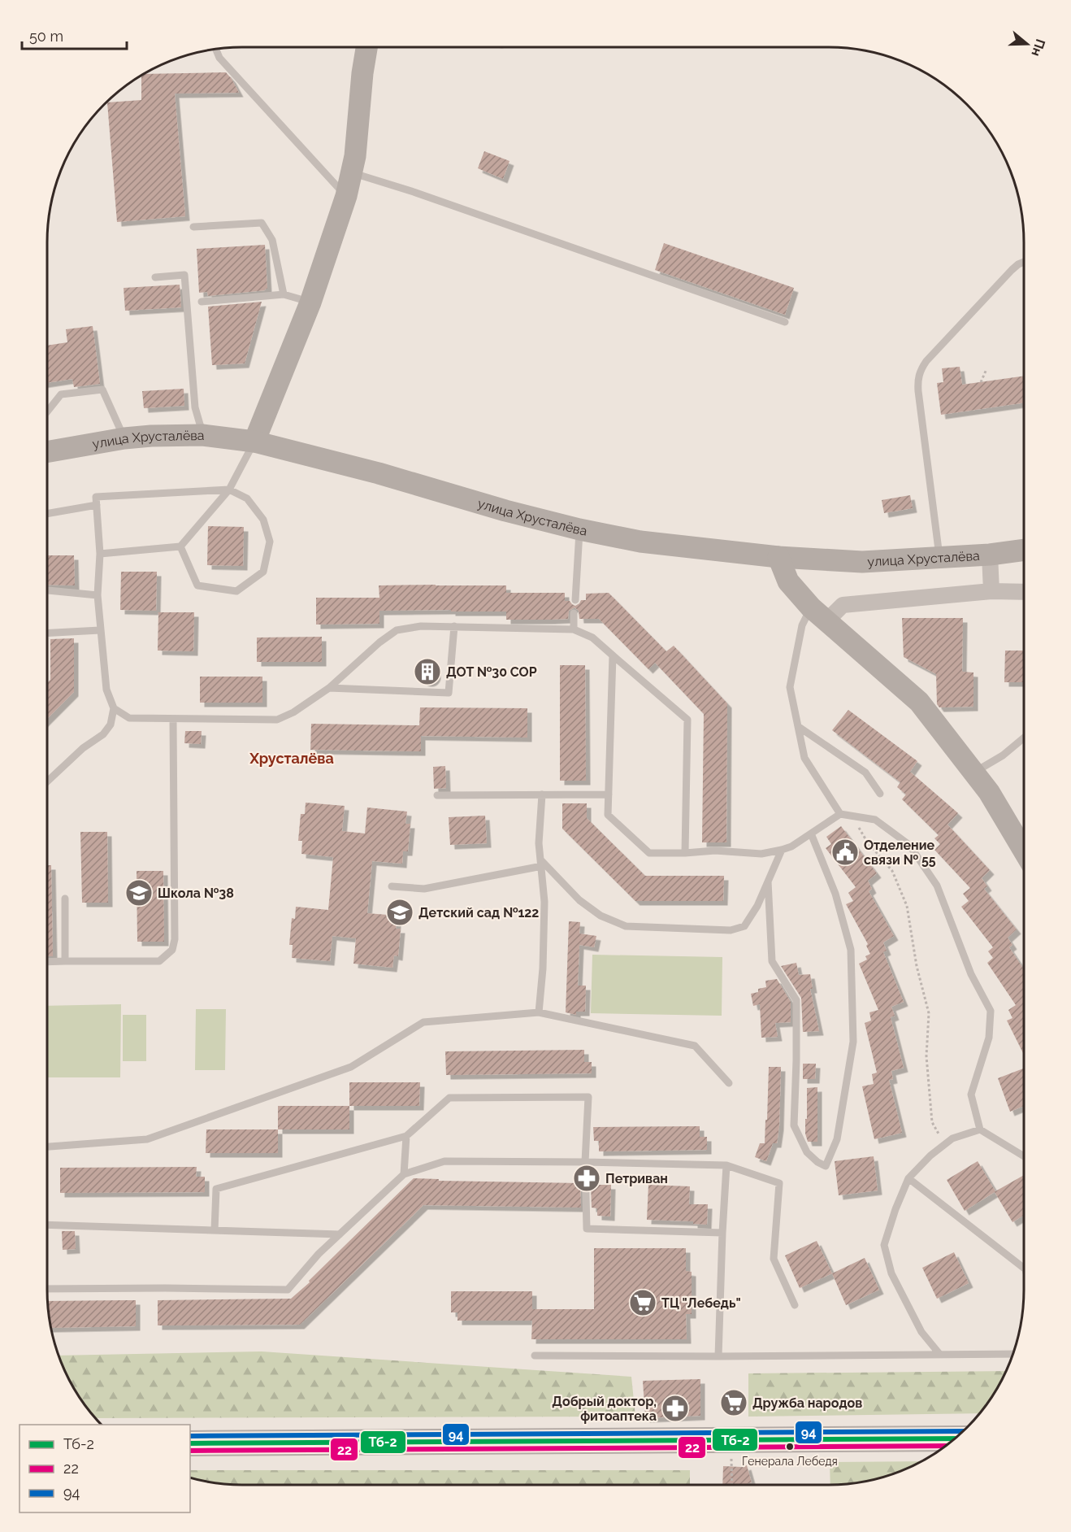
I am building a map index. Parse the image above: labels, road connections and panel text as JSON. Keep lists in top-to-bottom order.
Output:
{
  "streets": {
    "main road": ["улица Хрусталёва"]
  },
  "districts": ["Хрусталёва"],
  "places": {
    "building": ["ДОТ №30 СОР"],
    "public building": ["Отделение связи № 55"],
    "school or university": ["Школа №38", "Детский сад №122"],
    "pharmacy": ["Петриван", "Добрый доктор, фитоаптека"],
    "supermarket": ["ТЦ \"Лебедь\"", "Дружба народов"],
    "other": ["Генерала Лебедя"]
  },
  "lines": ["transit line 94", "transit line Тб-2", "transit line 22"],
  "legend": ["Тб-2", "22", "94"],
  "scale_bar": "50 m",
  "north": "right"
}
